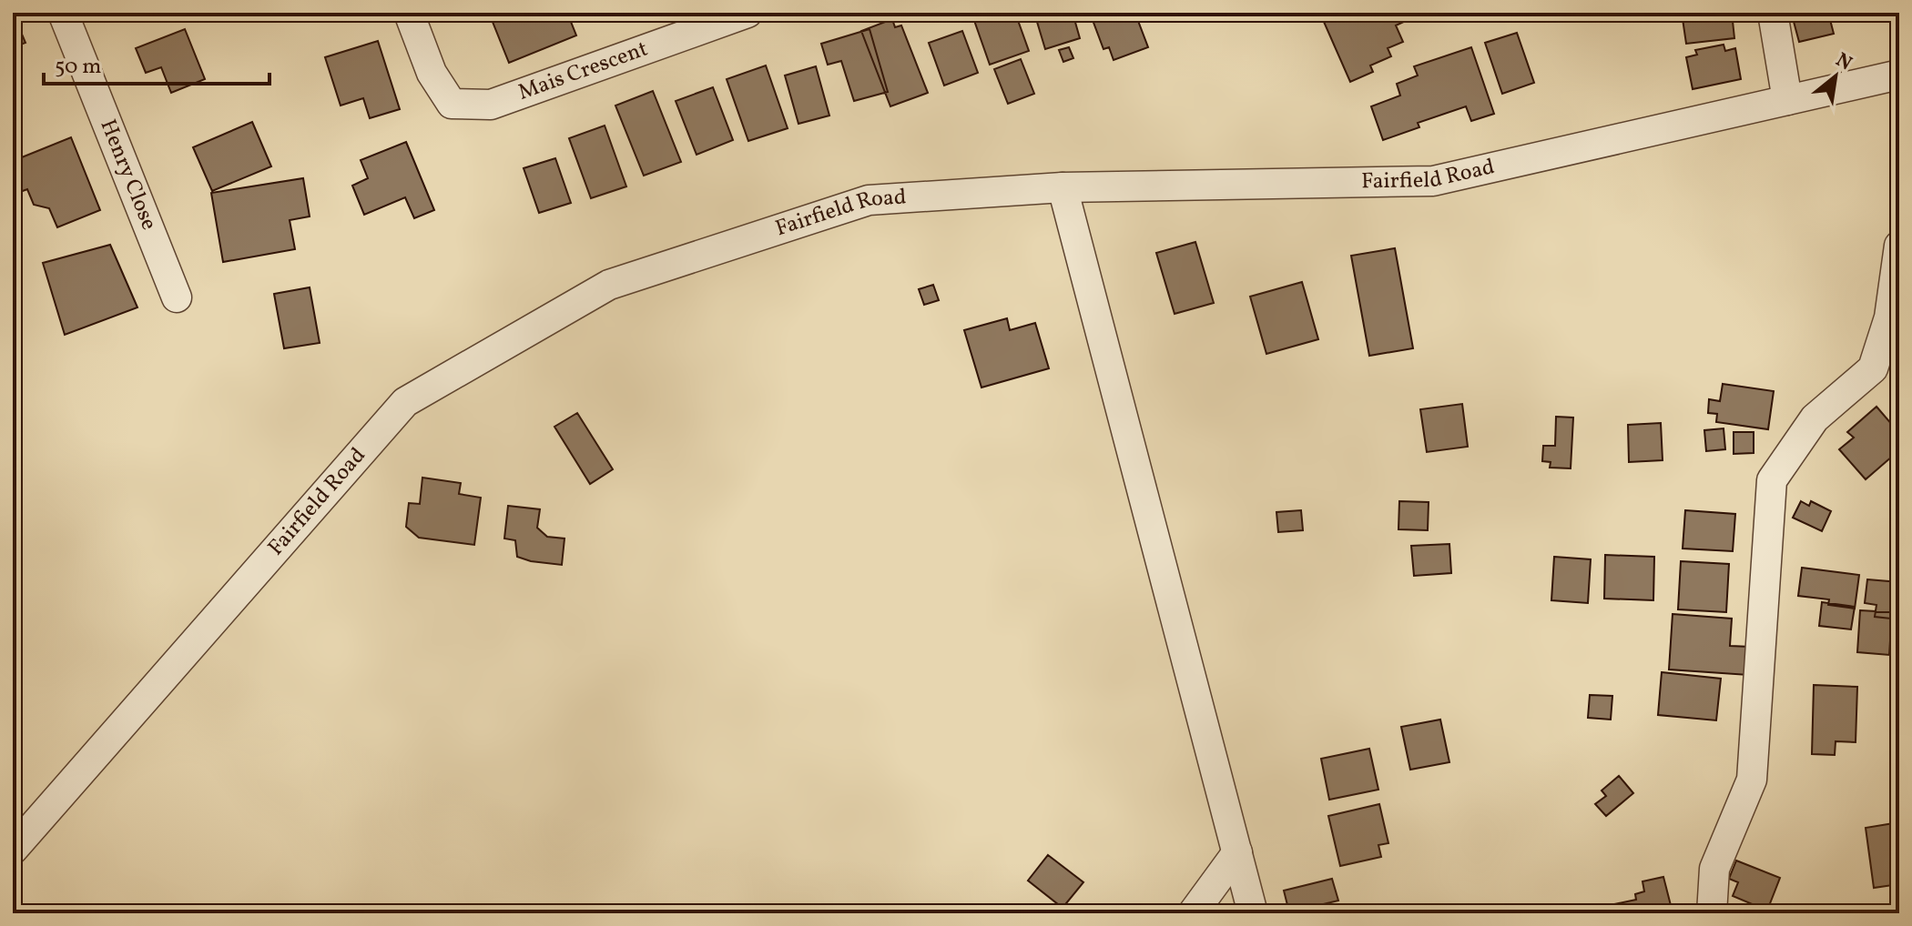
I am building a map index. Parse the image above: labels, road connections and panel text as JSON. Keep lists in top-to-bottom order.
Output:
{
  "streets": {
    "street": ["Mais Crescent", "Fairfield Road", "Henry Close"]
  },
  "scale_bar": "50 m",
  "north": "top right"
}
